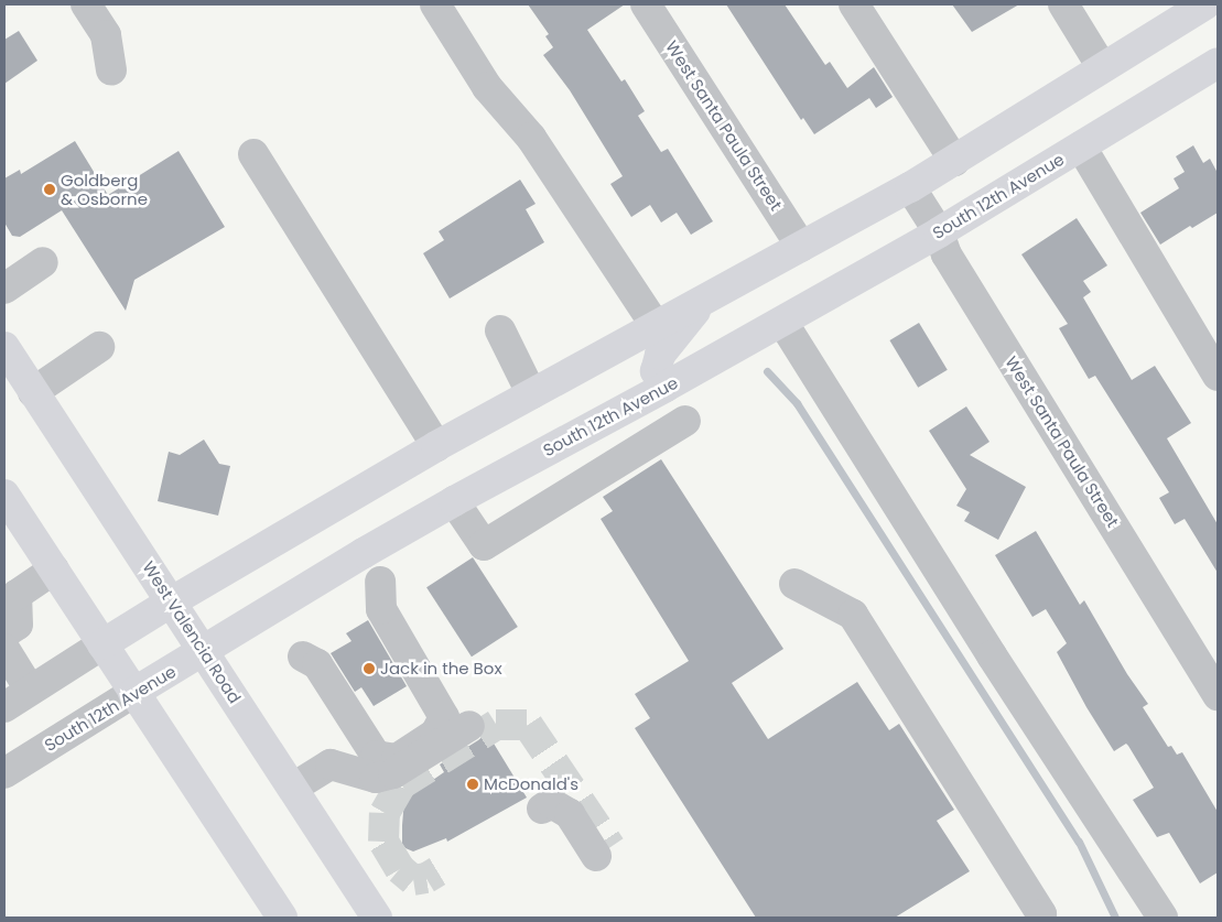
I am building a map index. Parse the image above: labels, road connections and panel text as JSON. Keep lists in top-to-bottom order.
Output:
{
  "streets": {
    "main road": ["South 12th Avenue", "West Valencia Road"],
    "street": ["West Santa Paula Street"]
  },
  "crossings": [
    ["West Santa Paula Street", "South 12th Avenue"],
    ["South 12th Avenue", "West Valencia Road"]
  ],
  "places": ["Goldberg & Osborne", "Jack in the Box", "McDonald's"]
}
